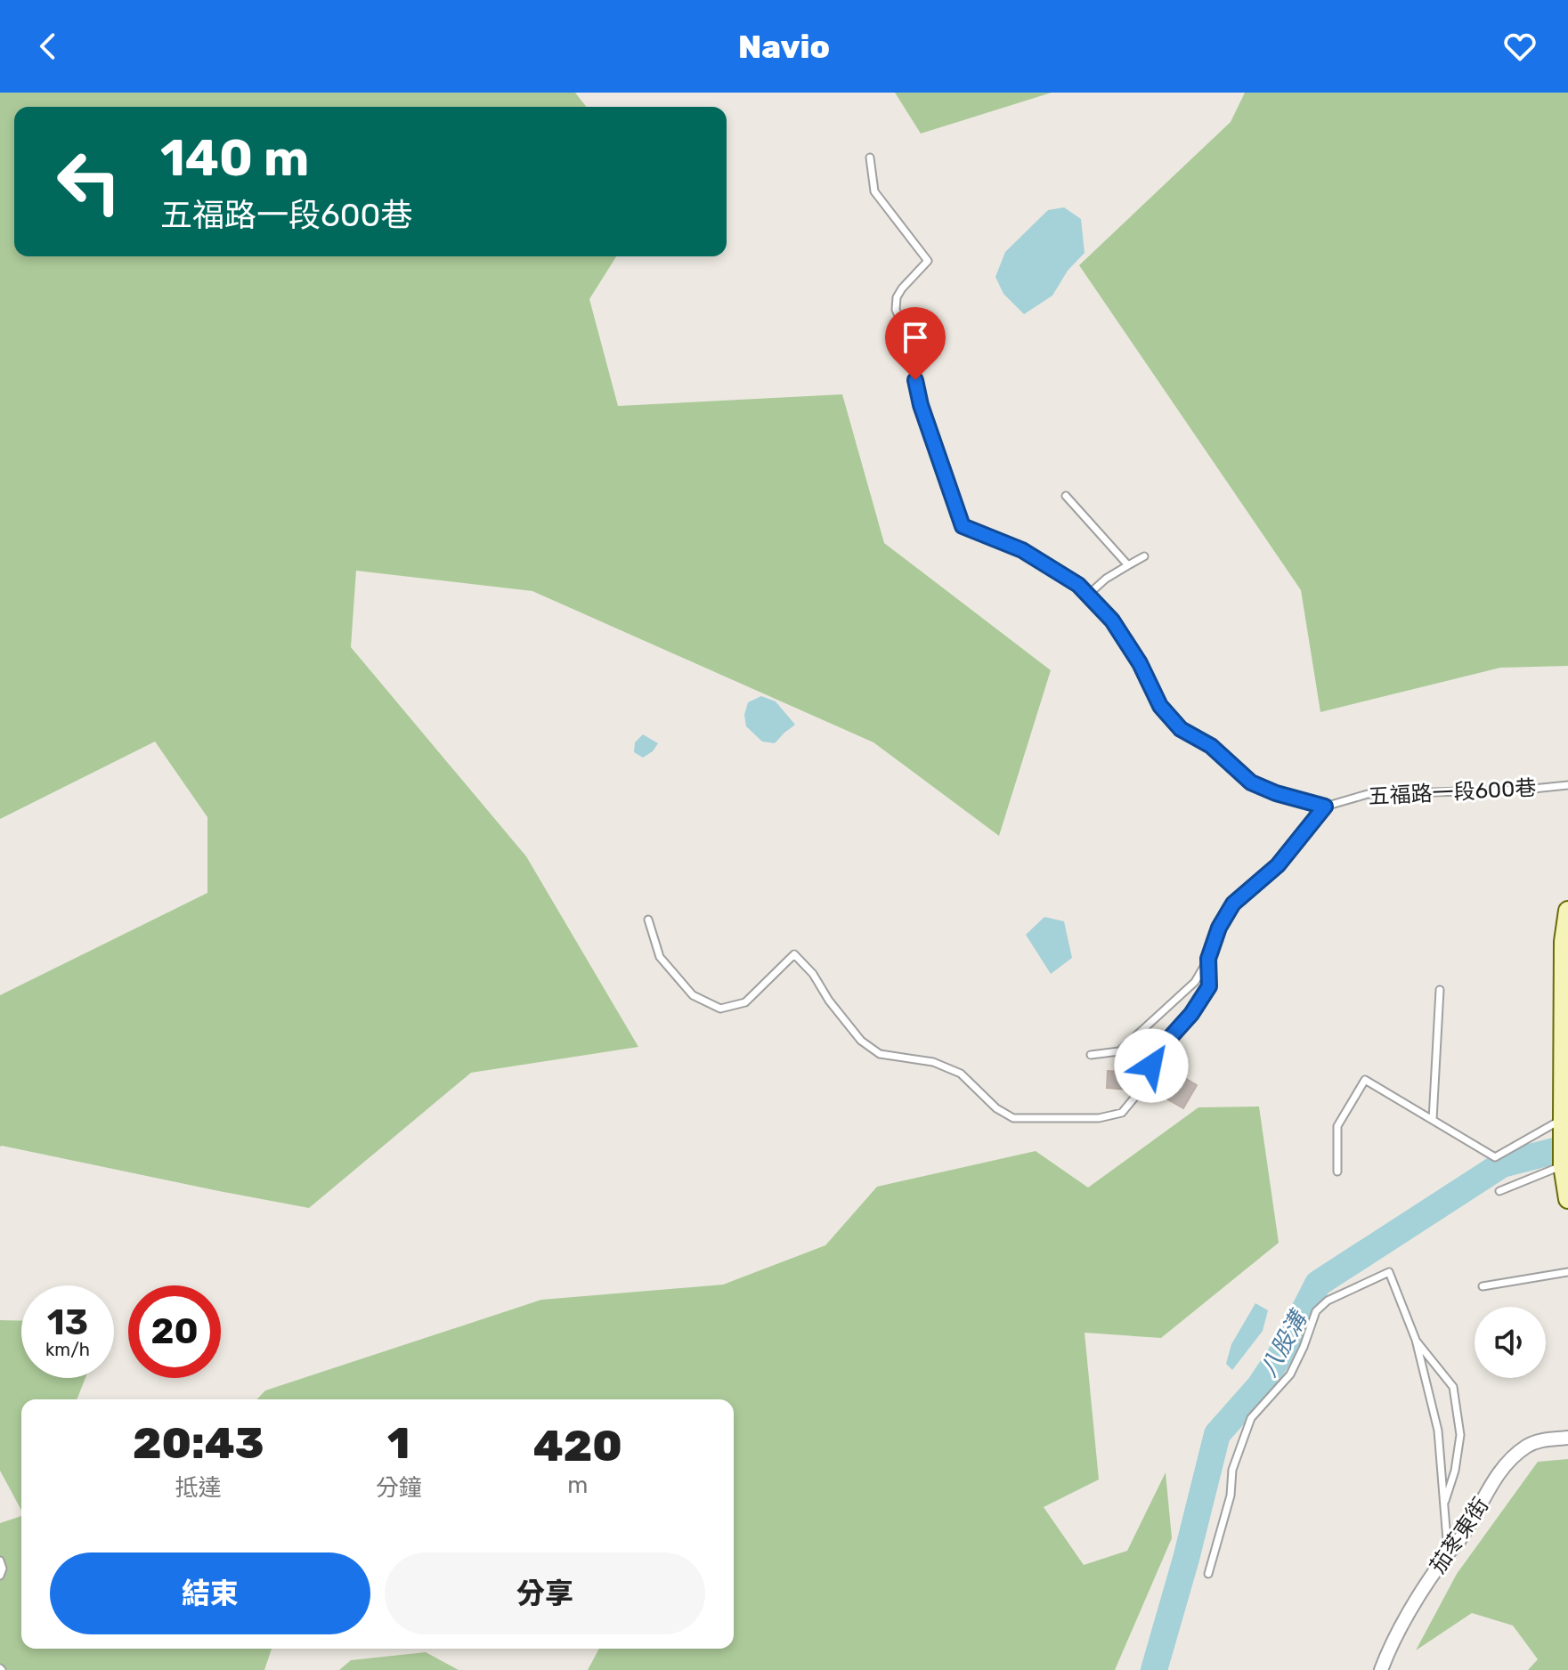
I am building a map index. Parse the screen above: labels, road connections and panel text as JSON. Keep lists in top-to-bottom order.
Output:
{
  "streets": {
    "street": ["茄苳東街"],
    "lane": ["五福路一段600巷"]
  },
  "water": ["八股溝"],
  "page": {
    "header": "Navio",
    "turn": ["140 m", "五福路一段600巷"],
    "speed": "13 km/h",
    "limit": "20",
    "eta": [
      "20:43",
      "抵達",
      "1",
      "分鐘",
      "420",
      "m"
    ],
    "buttons": ["結束", "分享"]
  }
}
